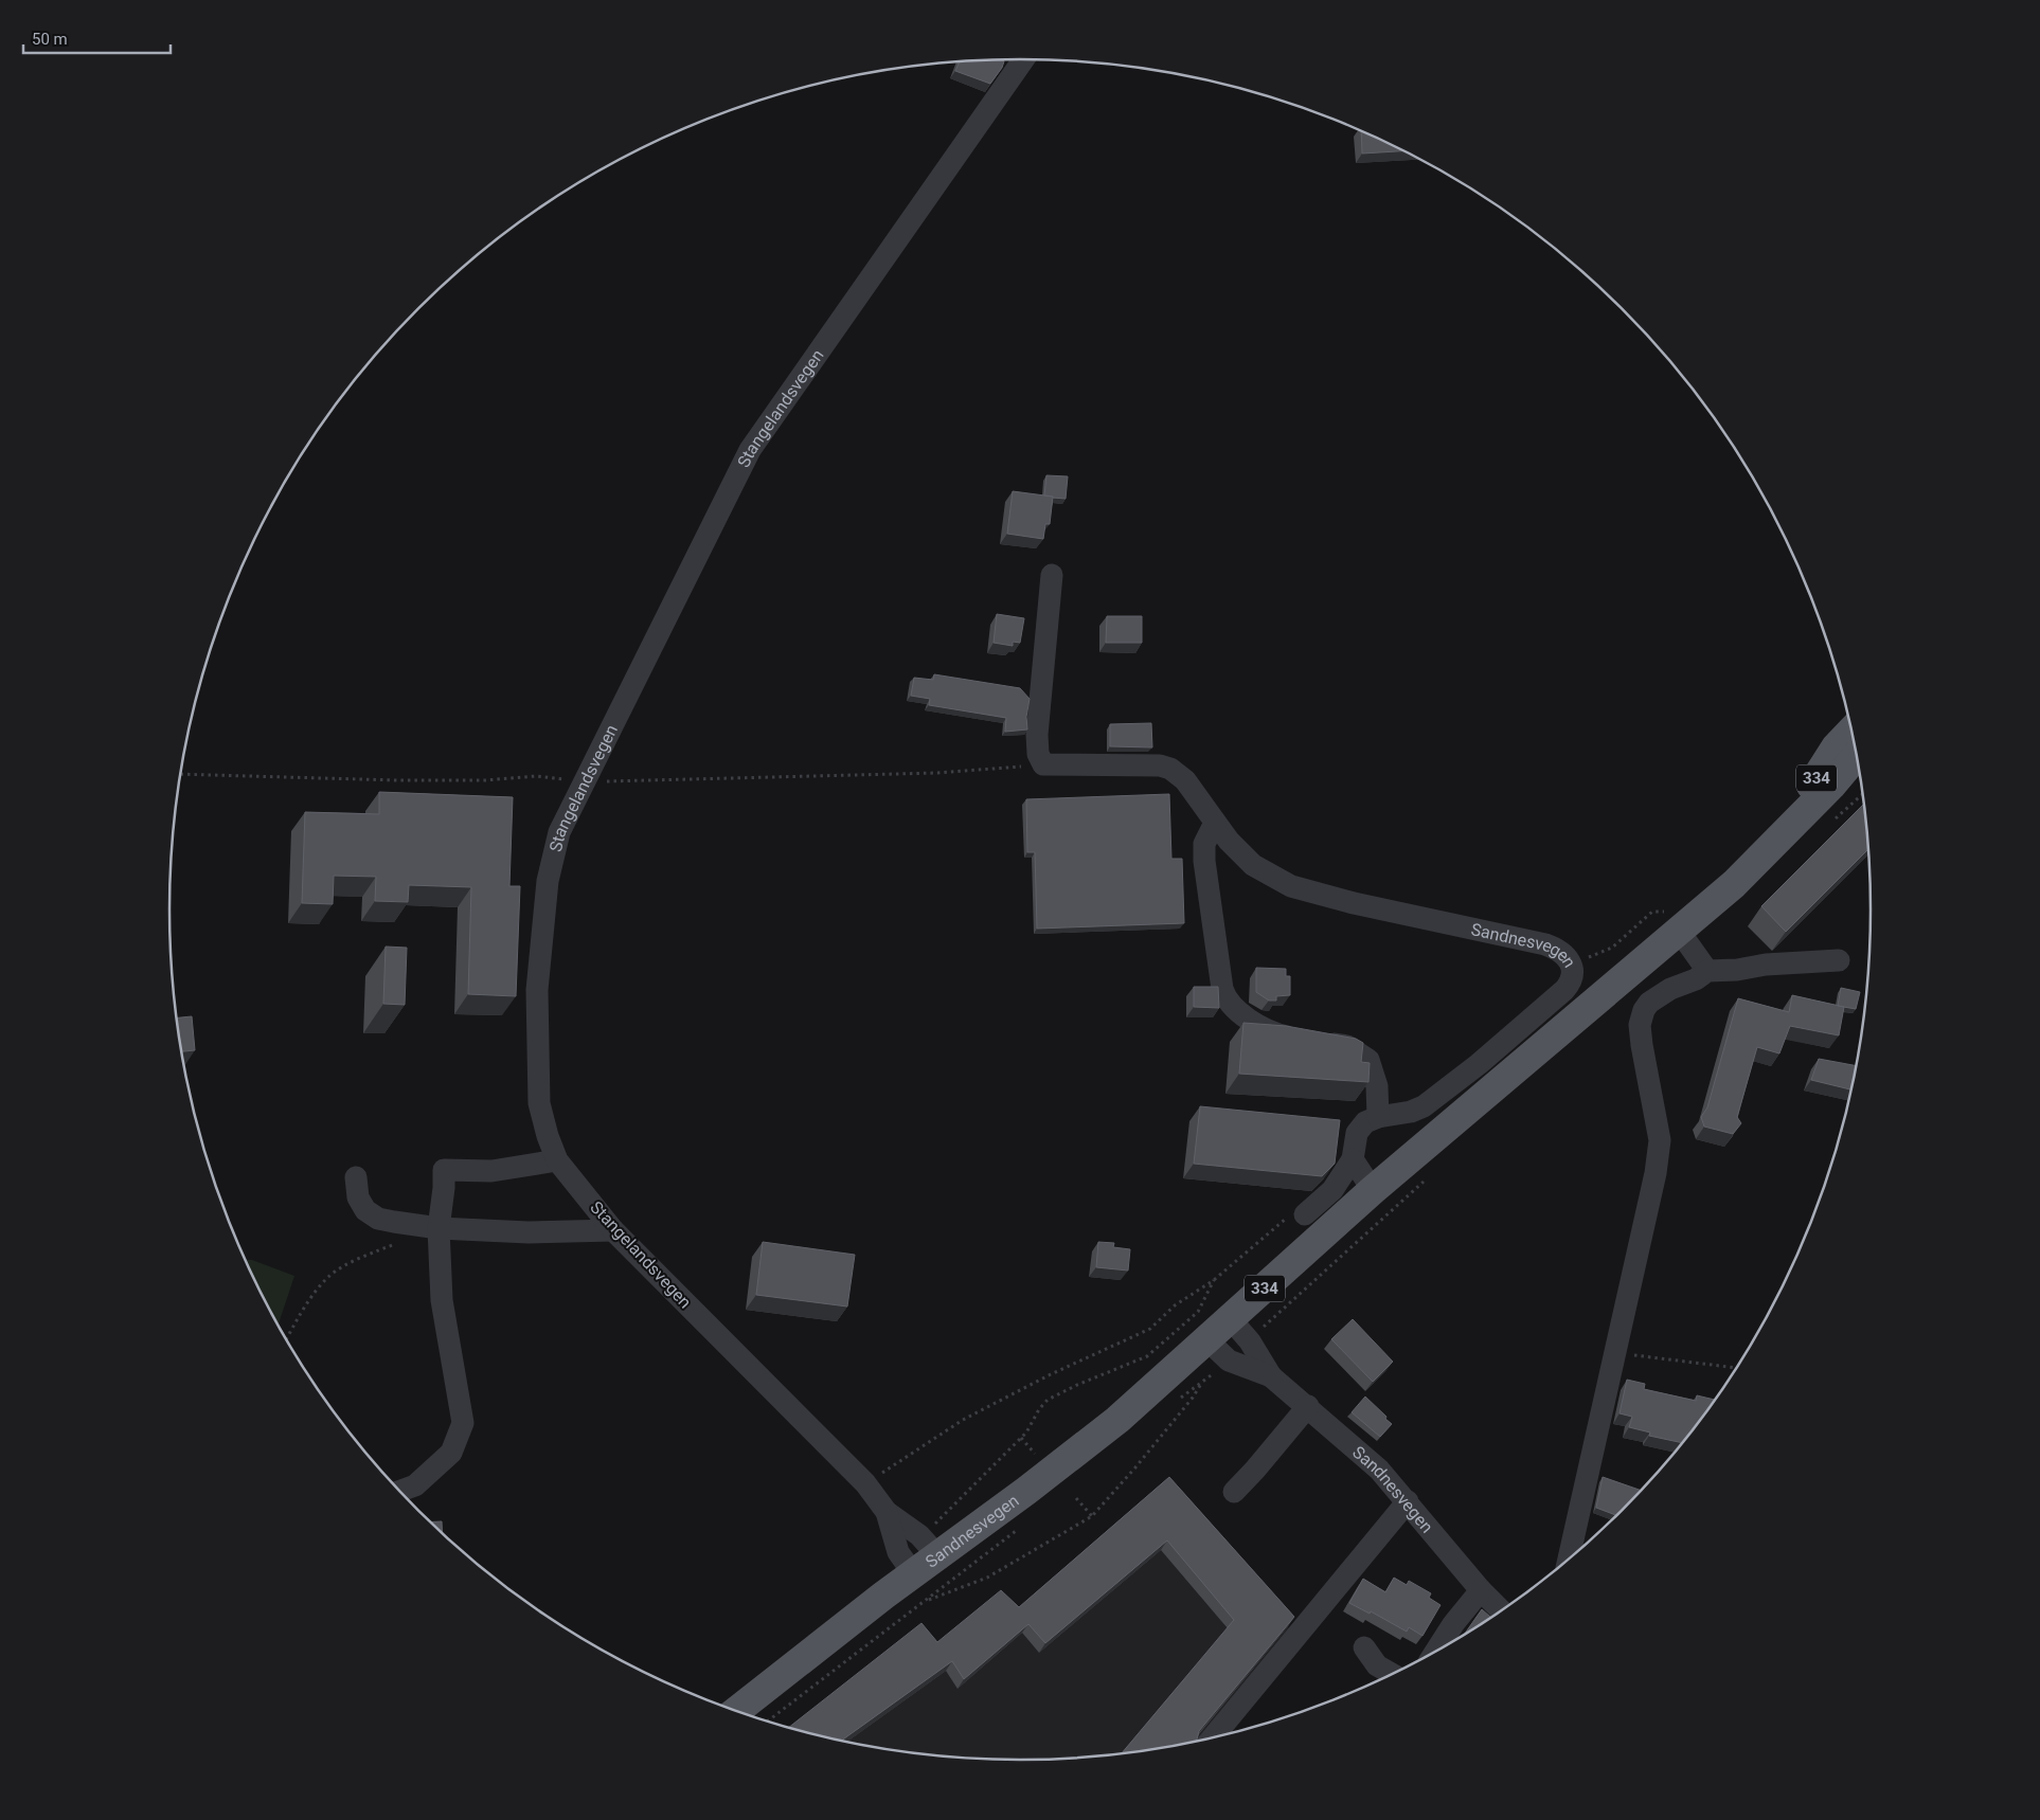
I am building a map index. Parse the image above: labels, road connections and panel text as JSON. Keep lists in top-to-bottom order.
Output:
{
  "streets": {
    "main road": ["334", "Sandnesvegen"],
    "street": ["Stangelandsvegen"]
  },
  "crossings": [
    ["Stangelandsvegen", "Sandnesvegen"]
  ],
  "scale_bar": "50 m"
}
